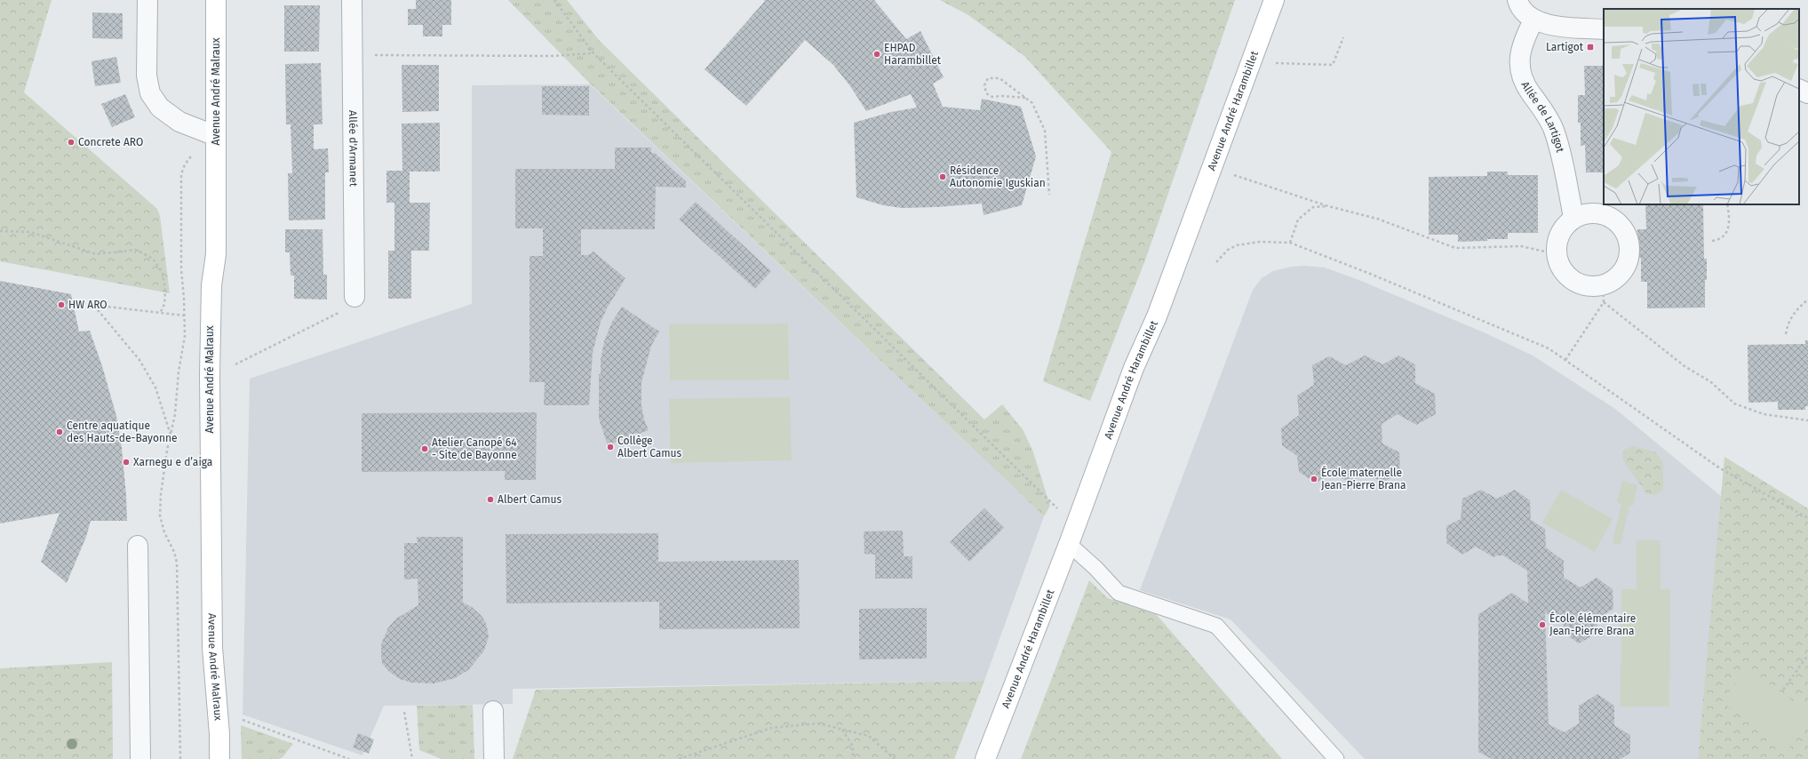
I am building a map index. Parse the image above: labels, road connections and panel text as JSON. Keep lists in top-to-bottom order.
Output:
{
  "streets": {
    "street": [
      "Avenue André Malraux",
      "Avenue André Harambillet",
      "Allée de Lartigot",
      "Allée d'Armanet"
    ]
  },
  "places": {
    "transit": ["Lartigot"],
    "other": [
      "EHPAD Harambillet",
      "Concrete ARO",
      "Résidence Autonomie Iguskian",
      "HW ARO",
      "Centre aquatique des Hauts-de-Bayonne",
      "Collège Albert Camus",
      "Atelier Canopé 64 - Site de Bayonne",
      "Xarnegu e d’aiga",
      "École maternelle Jean-Pierre Brana",
      "Albert Camus",
      "École élémentaire Jean-Pierre Brana"
    ]
  }
}
